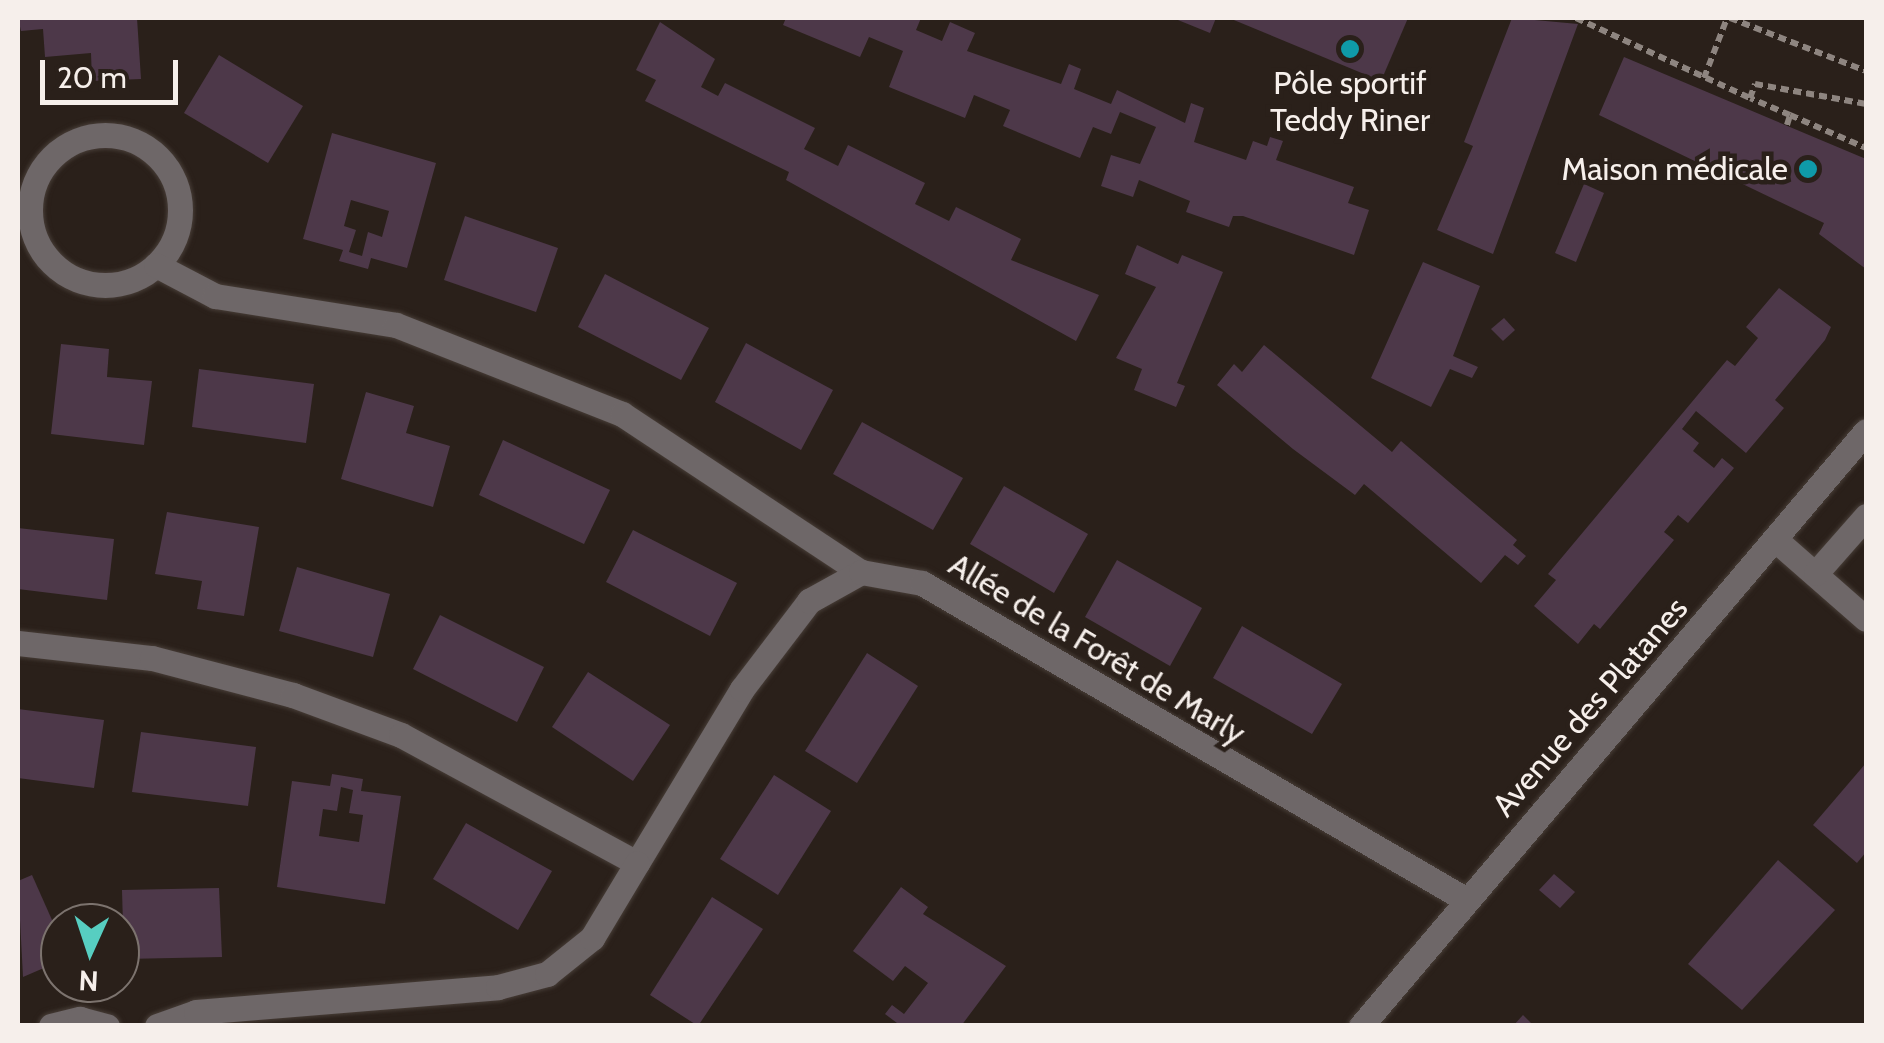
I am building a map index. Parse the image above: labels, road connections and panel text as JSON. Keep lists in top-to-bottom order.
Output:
{
  "streets": {
    "street": ["Allée de la Forêt de Marly", "Avenue des Platanes"]
  },
  "crossings": [
    ["Allée de la Forêt de Marly", "Avenue des Platanes"]
  ],
  "places": ["Pôle sportif Teddy Riner", "Maison médicale"],
  "scale_bar": "20 m",
  "north": "bottom"
}
